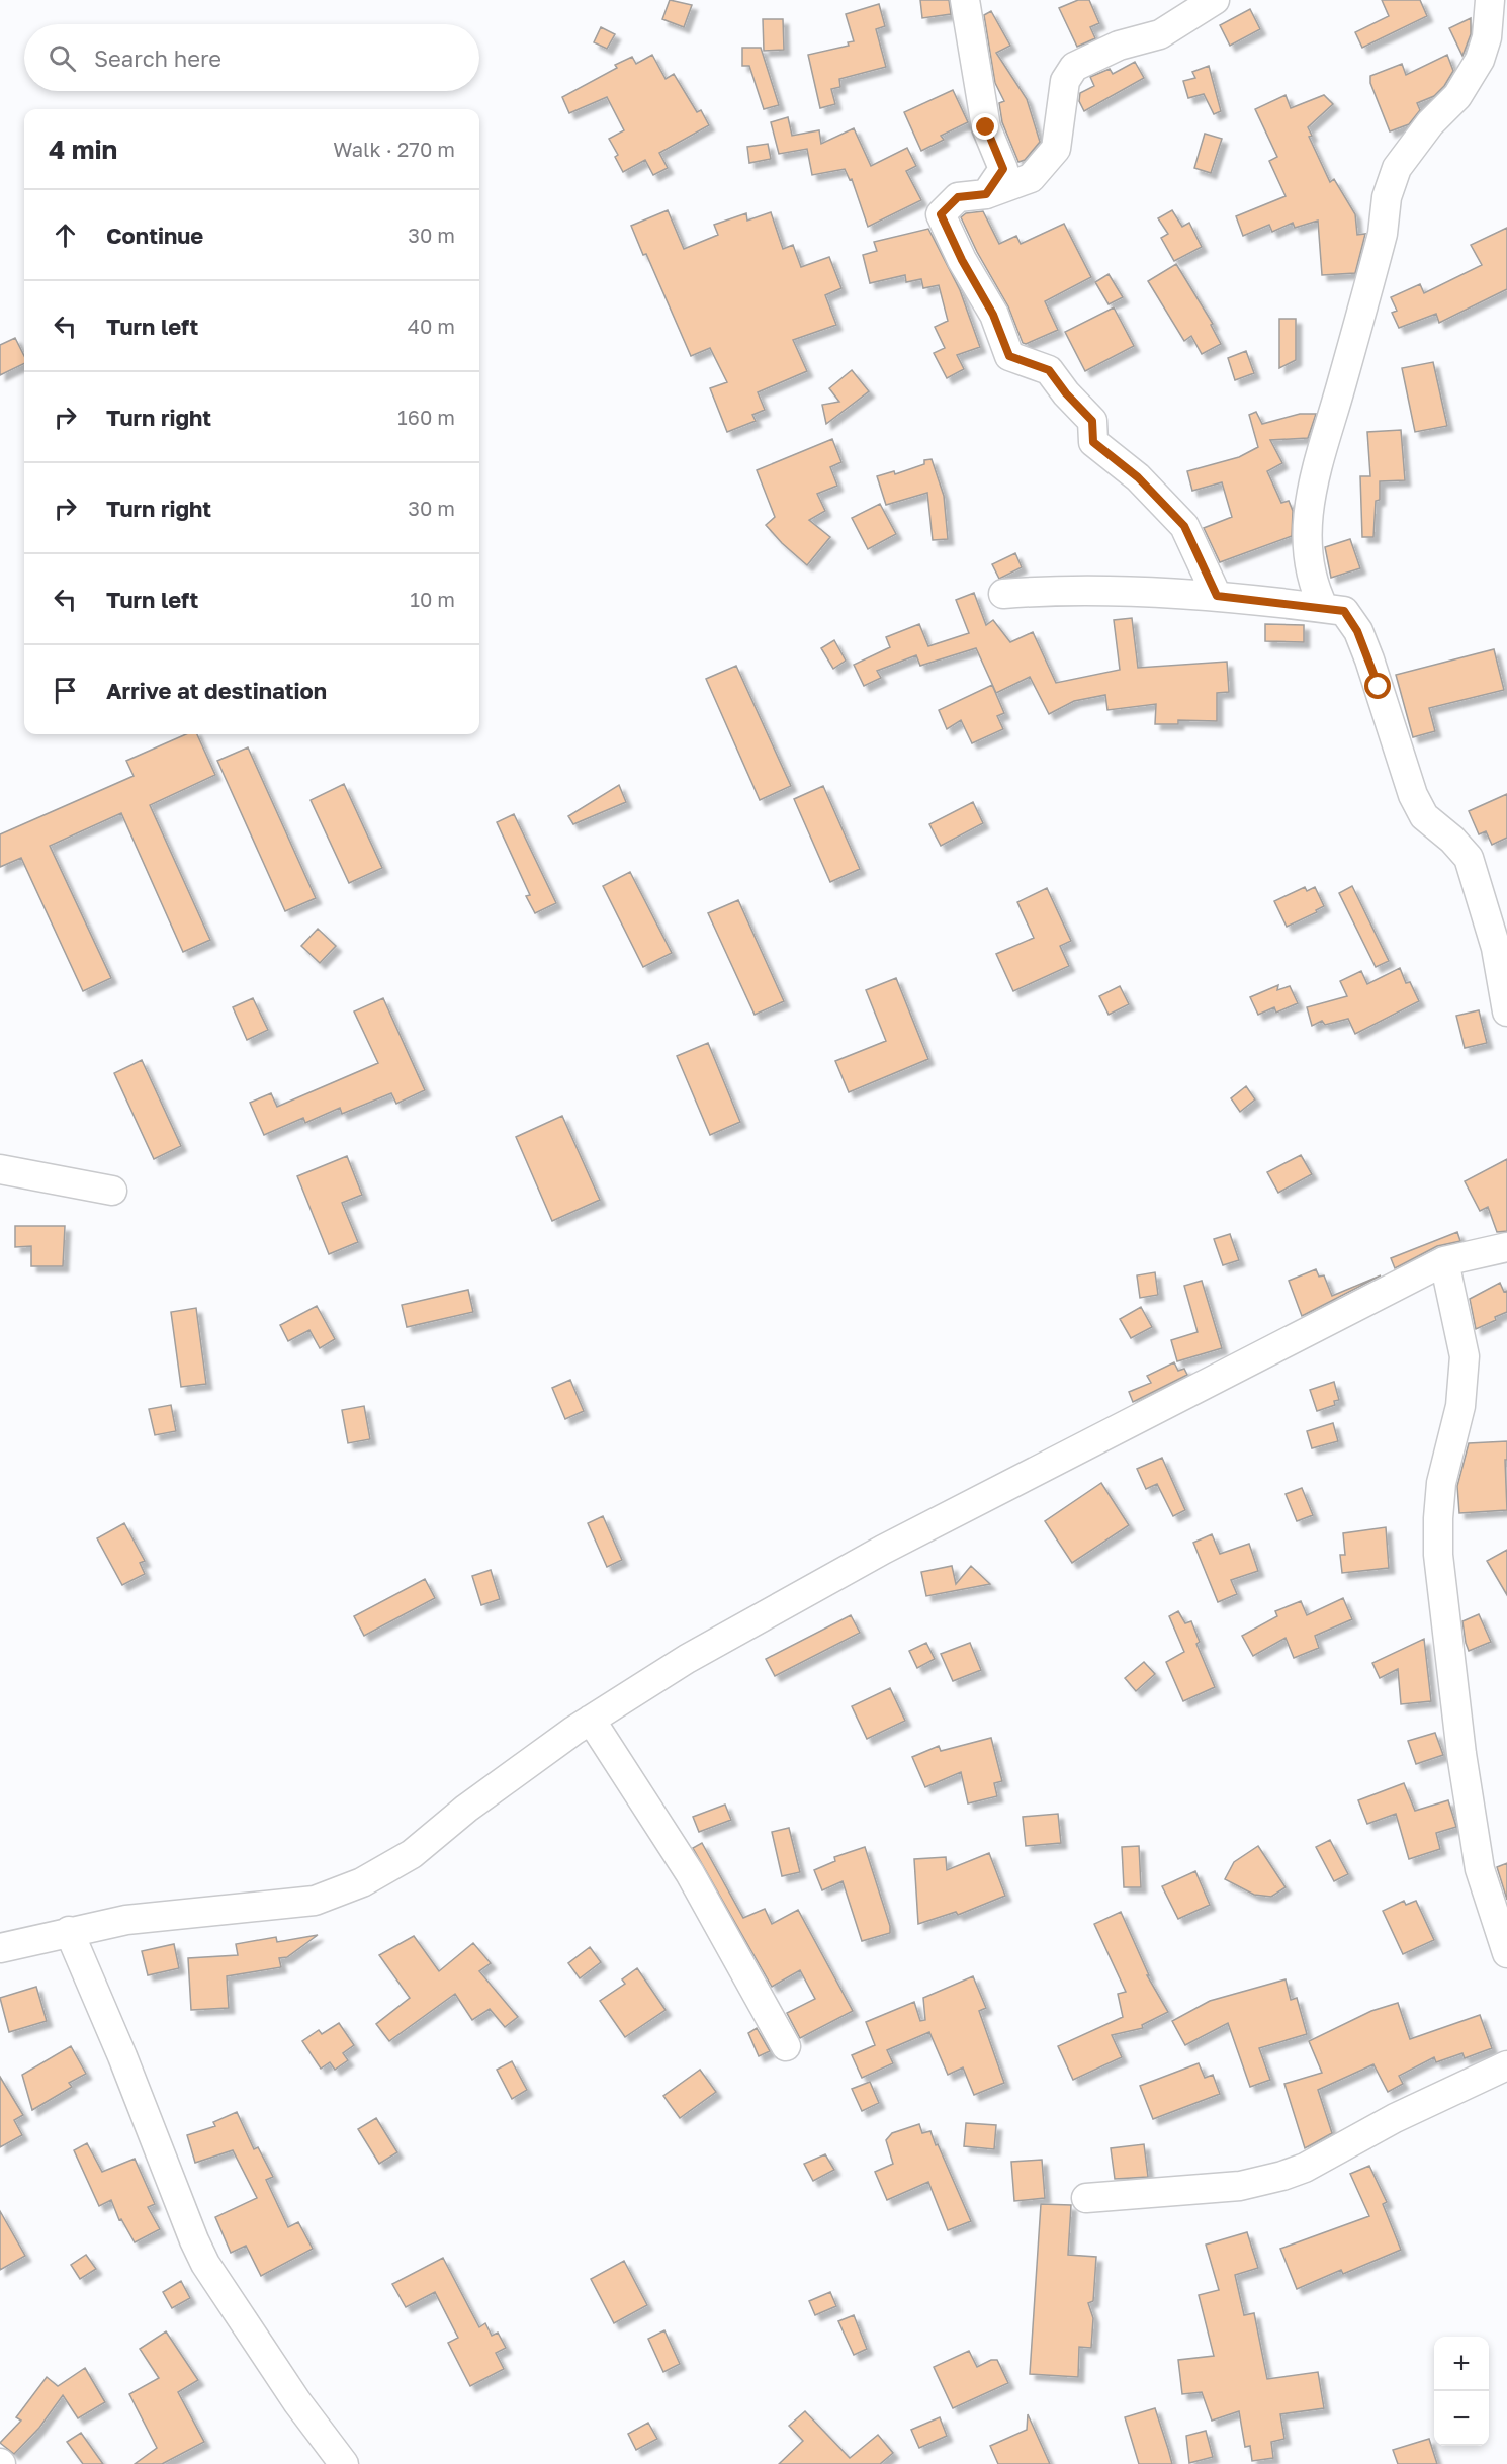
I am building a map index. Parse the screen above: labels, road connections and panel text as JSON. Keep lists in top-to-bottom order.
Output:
{
  "page": {
    "search": "Search here",
    "heading": ["4 min", "Walk · 270 m"],
    "list": [
      ["Continue", "30 m"],
      ["Turn left", "40 m"],
      ["Turn right", "160 m"],
      ["Turn right", "30 m"],
      ["Turn left", "10 m"],
      "Arrive at destination"
    ],
    "map_buttons": ["+", "−"]
  }
}
